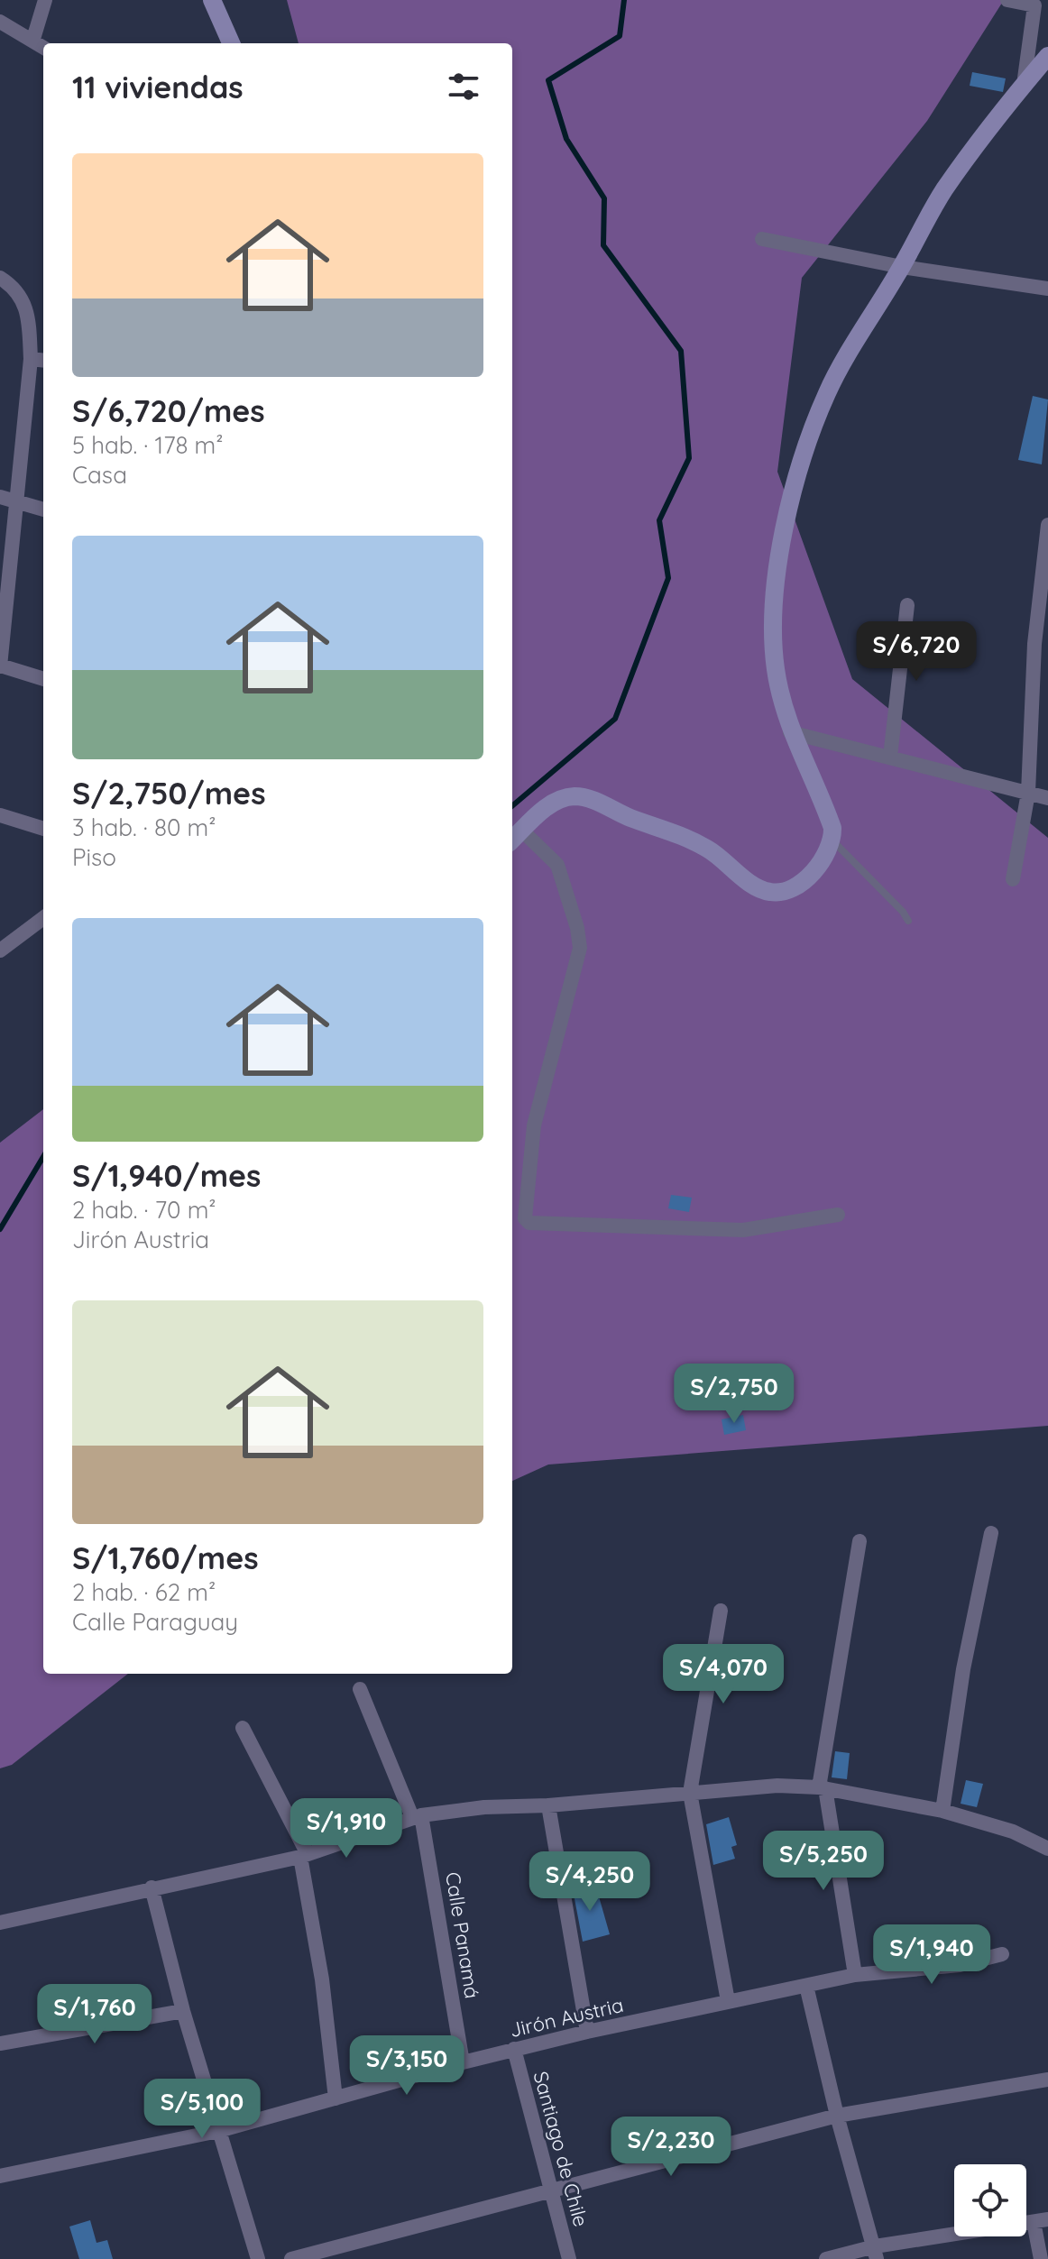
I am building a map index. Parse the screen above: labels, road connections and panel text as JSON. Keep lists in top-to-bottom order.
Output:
{
  "streets": {
    "street": ["Calle Panamá", "Jirón Austria", "Santiago de Chile"]
  },
  "crossings": [
    ["Calle Panamá", "Jirón Austria"],
    ["Jirón Austria", "Santiago de Chile"]
  ],
  "page": {
    "heading": "11 viviendas",
    "list": [
      {
        "name": "S/6,720/mes",
        "note": "5 hab. · 178 m² · Casa"
      },
      {
        "name": "S/2,750/mes",
        "note": "3 hab. · 80 m² · Piso"
      },
      {
        "name": "S/1,940/mes",
        "note": "2 hab. · 70 m² · Jirón Austria"
      },
      {
        "name": "S/1,760/mes",
        "note": "2 hab. · 62 m² · Calle Paraguay"
      }
    ],
    "price": [
      "S/6,720",
      "S/2,750",
      "S/4,070",
      "S/1,910",
      "S/5,250",
      "S/4,250",
      "S/1,940",
      "S/1,760",
      "S/3,150",
      "S/5,100",
      "S/2,230"
    ]
  }
}
